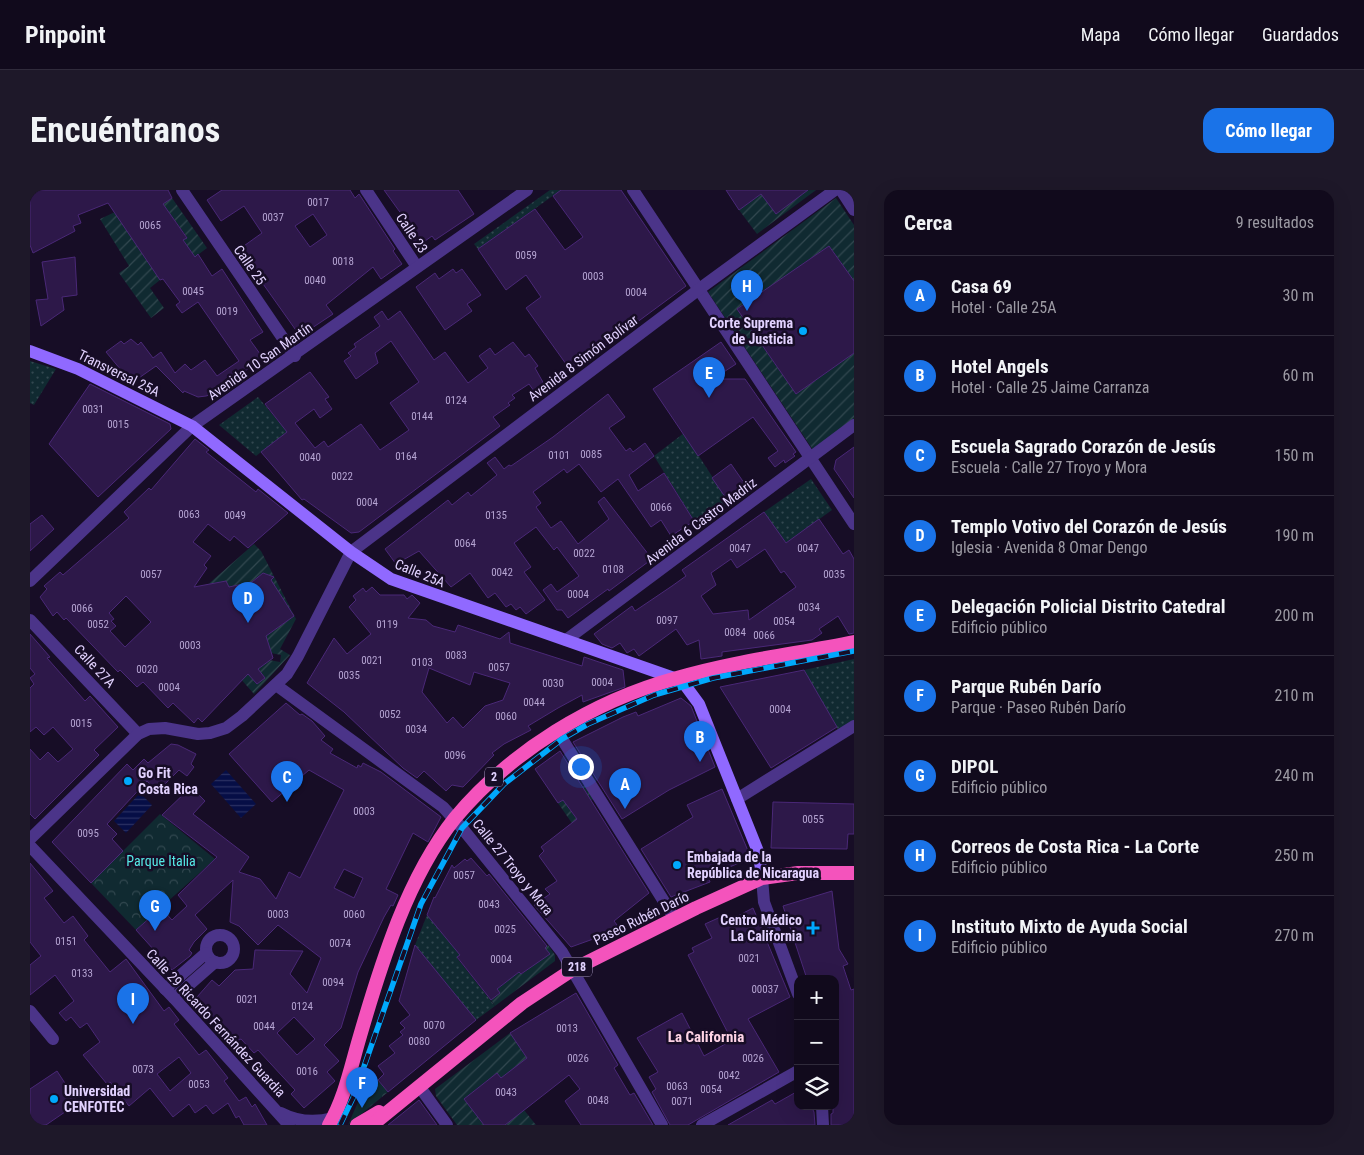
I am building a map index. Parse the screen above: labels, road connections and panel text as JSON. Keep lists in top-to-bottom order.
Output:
{
  "streets": {
    "highway": ["2", "Paseo Rubén Darío", "218"],
    "main road": ["Transversal 25A", "Calle 25A"],
    "street": [
      "Calle 23",
      "Calle 25",
      "Avenida 8 Simón Bolívar",
      "Avenida 10 San Martín",
      "Avenida 6 Castro Madriz",
      "Calle 27A",
      "Calle 27 Troyo y Mora",
      "Calle 29 Ricardo Fernández Guardia"
    ]
  },
  "crossings": [
    ["Calle 23", "Avenida 10 San Martín"],
    ["Calle 25", "Avenida 10 San Martín"],
    ["Avenida 8 Simón Bolívar", "Calle 25A"],
    ["Avenida 10 San Martín", "Transversal 25A"],
    ["Avenida 10 San Martín", "Calle 25A"],
    ["Transversal 25A", "Calle 25A"],
    ["Avenida 6 Castro Madriz", "Calle 25A"],
    ["Calle 25A", "2"],
    ["2", "Calle 27 Troyo y Mora"],
    ["2", "Calle 29 Ricardo Fernández Guardia"],
    ["Calle 27 Troyo y Mora", "Paseo Rubén Darío"]
  ],
  "districts": ["La California"],
  "parks": ["Parque Italia"],
  "places": {
    "other": [
      "Corte Suprema de Justicia",
      "Go Fit Costa Rica",
      "Embajada de la República de Nicaragua",
      "Universidad CENFOTEC"
    ],
    "health": ["Centro Médico La California"]
  },
  "house_numbers": [
    "0017",
    "0037",
    "0065",
    "0059",
    "0018",
    "0003",
    "0040",
    "0045",
    "0004",
    "0019",
    "0124",
    "0031",
    "0144",
    "0015",
    "0085",
    "0101",
    "0164",
    "0040",
    "0022",
    "0004",
    "0066",
    "0063",
    "0049",
    "0135",
    "0064",
    "0047",
    "0047",
    "0022",
    "0108",
    "0042",
    "0057",
    "0035",
    "0004",
    "0034",
    "0066",
    "0097",
    "0054",
    "0052",
    "0119",
    "0084",
    "0066",
    "0003",
    "0083",
    "0021",
    "0103",
    "0057",
    "0020",
    "0035",
    "0004",
    "0030",
    "0004",
    "0044",
    "0004",
    "0052",
    "0060",
    "0015",
    "0034",
    "0096",
    "0003",
    "0055",
    "0095",
    "0057",
    "0043",
    "0003",
    "0060",
    "0025",
    "0151",
    "0074",
    "0021",
    "0004",
    "0133",
    "0094",
    "00037",
    "0021",
    "0124",
    "0070",
    "0044",
    "0013",
    "0080",
    "0026",
    "0026",
    "0073",
    "0016",
    "0042",
    "0053",
    "0063",
    "0054",
    "0043",
    "0048",
    "0071"
  ],
  "page": {
    "header": "Pinpoint",
    "nav": ["Mapa", "Cómo llegar", "Guardados"],
    "buttons": "Cómo llegar",
    "title": "Encuéntranos",
    "heading": ["Cerca", "9 resultados"],
    "list": [
      {
        "mark": "A",
        "name": "Casa 69",
        "note": "Hotel · Calle 25A",
        "value": "30 m"
      },
      {
        "mark": "B",
        "name": "Hotel Angels",
        "note": "Hotel · Calle 25 Jaime Carranza",
        "value": "60 m"
      },
      {
        "mark": "C",
        "name": "Escuela Sagrado Corazón de Jesús",
        "note": "Escuela · Calle 27 Troyo y Mora",
        "value": "150 m"
      },
      {
        "mark": "D",
        "name": "Templo Votivo del Corazón de Jesús",
        "note": "Iglesia · Avenida 8 Omar Dengo",
        "value": "190 m"
      },
      {
        "mark": "E",
        "name": "Delegación Policial Distrito Catedral",
        "note": "Edificio público",
        "value": "200 m"
      },
      {
        "mark": "F",
        "name": "Parque Rubén Darío",
        "note": "Parque · Paseo Rubén Darío",
        "value": "210 m"
      },
      {
        "mark": "G",
        "name": "DIPOL",
        "note": "Edificio público",
        "value": "240 m"
      },
      {
        "mark": "H",
        "name": "Correos de Costa Rica - La Corte",
        "note": "Edificio público",
        "value": "250 m"
      },
      {
        "mark": "I",
        "name": "Instituto Mixto de Ayuda Social",
        "note": "Edificio público",
        "value": "270 m"
      }
    ],
    "pins": [
      "H",
      "E",
      "D",
      "B",
      "C",
      "A",
      "G",
      "I",
      "F"
    ],
    "map_buttons": ["+", "−"]
  }
}
